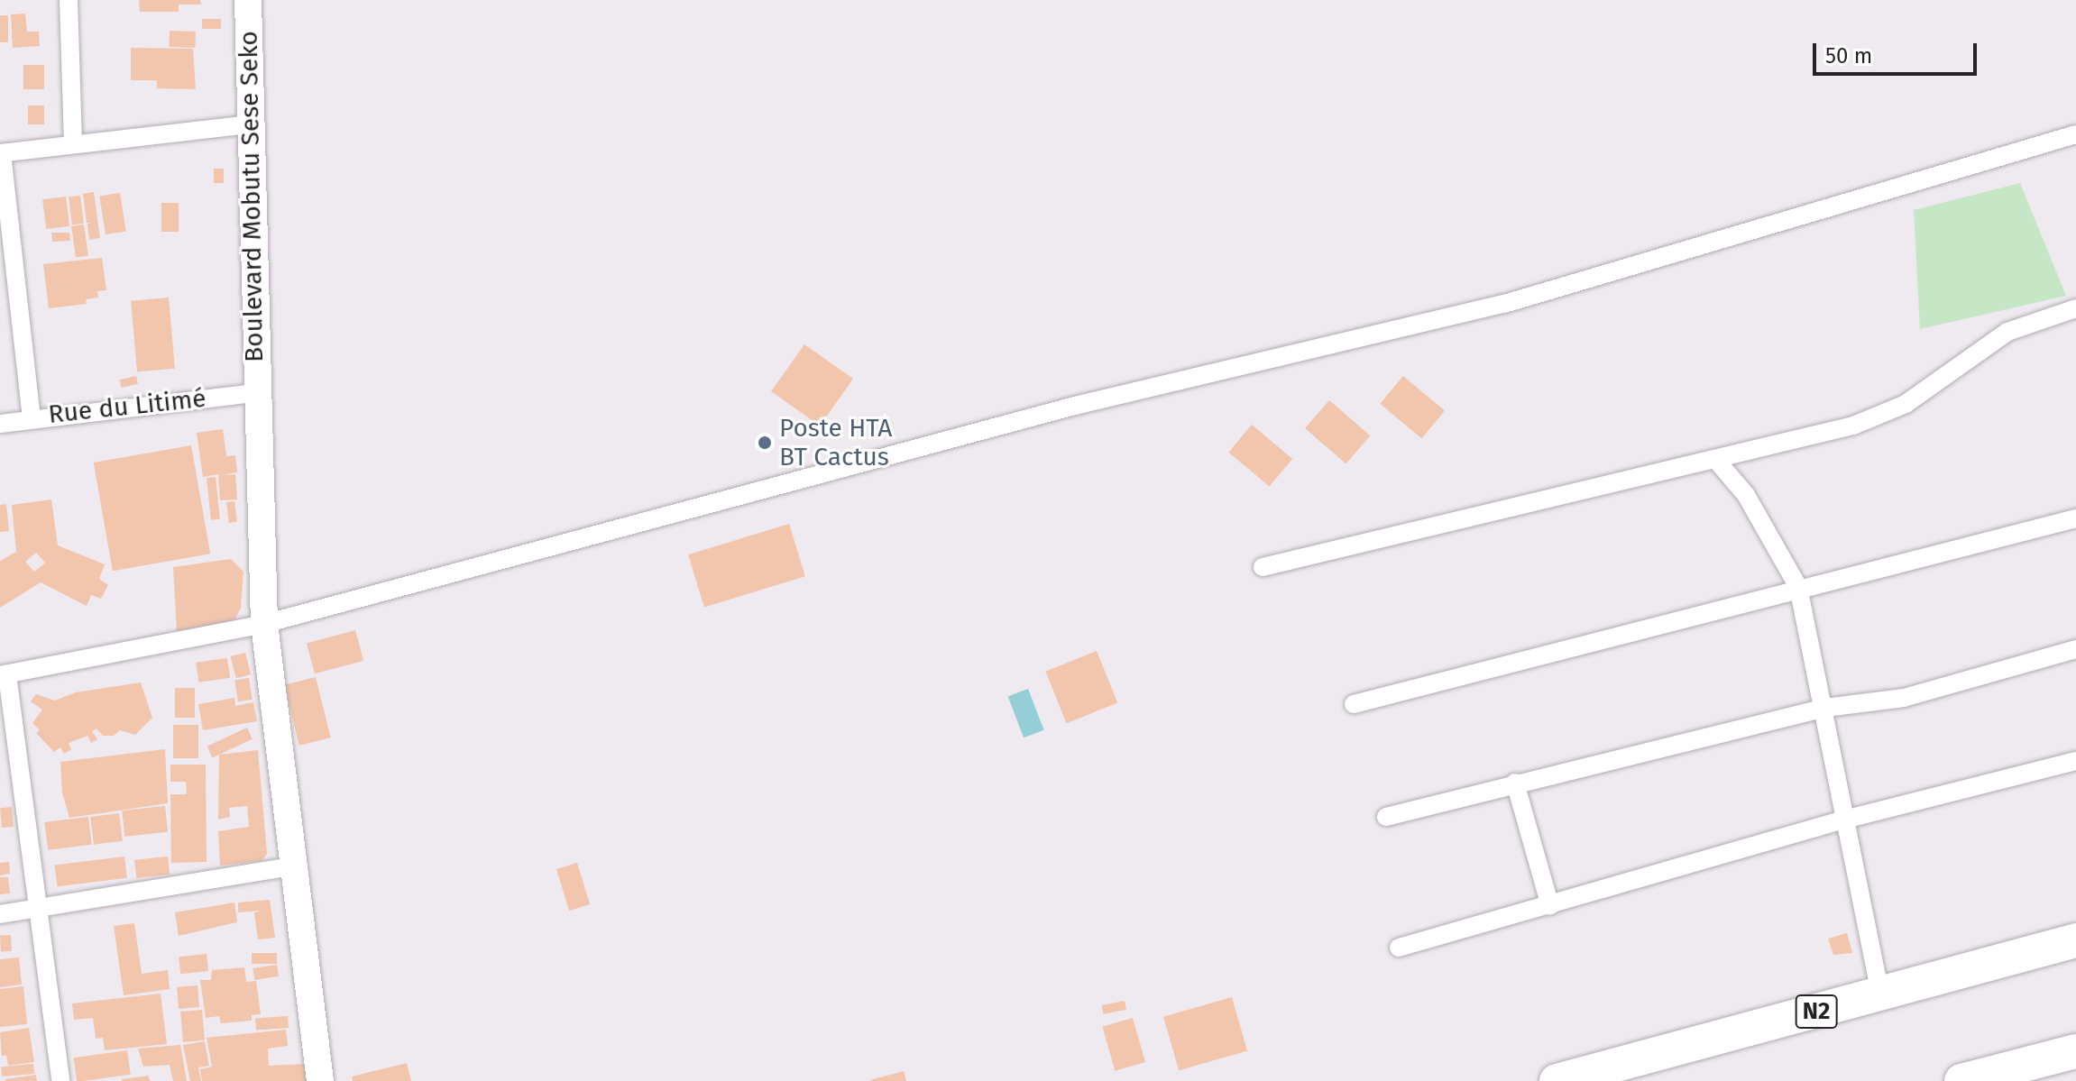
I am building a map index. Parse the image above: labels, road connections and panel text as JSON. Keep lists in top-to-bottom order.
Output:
{
  "streets": {
    "highway": ["N2"],
    "street": ["Boulevard Mobutu Sese Seko", "Rue du Litimé"]
  },
  "crossings": [
    ["Boulevard Mobutu Sese Seko", "Rue du Litimé"]
  ],
  "places": ["Poste HTA BT Cactus"],
  "scale_bar": "50 m"
}
